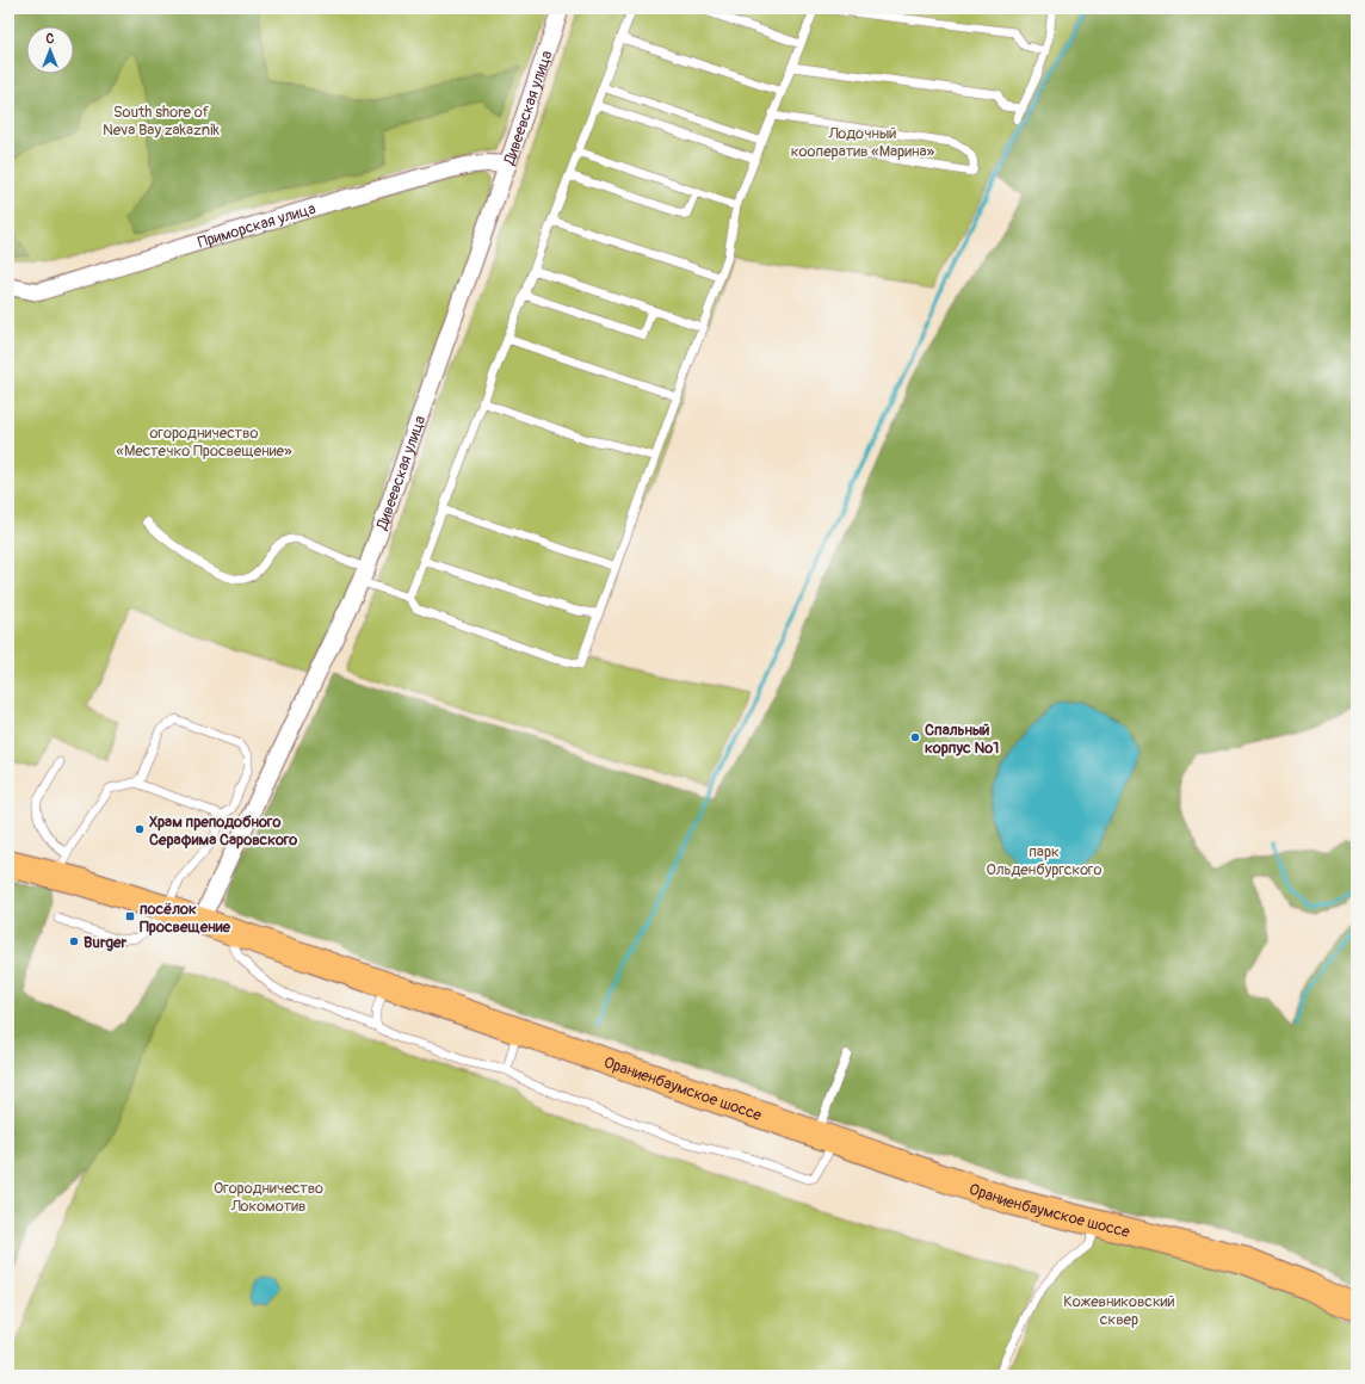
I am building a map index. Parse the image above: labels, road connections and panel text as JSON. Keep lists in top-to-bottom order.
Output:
{
  "streets": {
    "main road": ["Ораниенбаумское шоссе"],
    "street": ["Дивеевская улица", "Приморская улица"]
  },
  "crossings": [
    ["Дивеевская улица", "Приморская улица"],
    ["Дивеевская улица", "Ораниенбаумское шоссе"]
  ],
  "parks": [
    "South shore of Neva Bay zakaznik",
    "Лодочный кооператив «Марина»",
    "огородничество «Местечко Просвещение»",
    "парк Ольденбургского",
    "Огородничество Локомотив",
    "Кожевниковский сквер"
  ],
  "places": {
    "other": ["Спальный корпус №1", "Храм преподобного Серафима Саровского", "Burger"],
    "transit": ["посёлок Просвещение"]
  },
  "north": "top"
}
